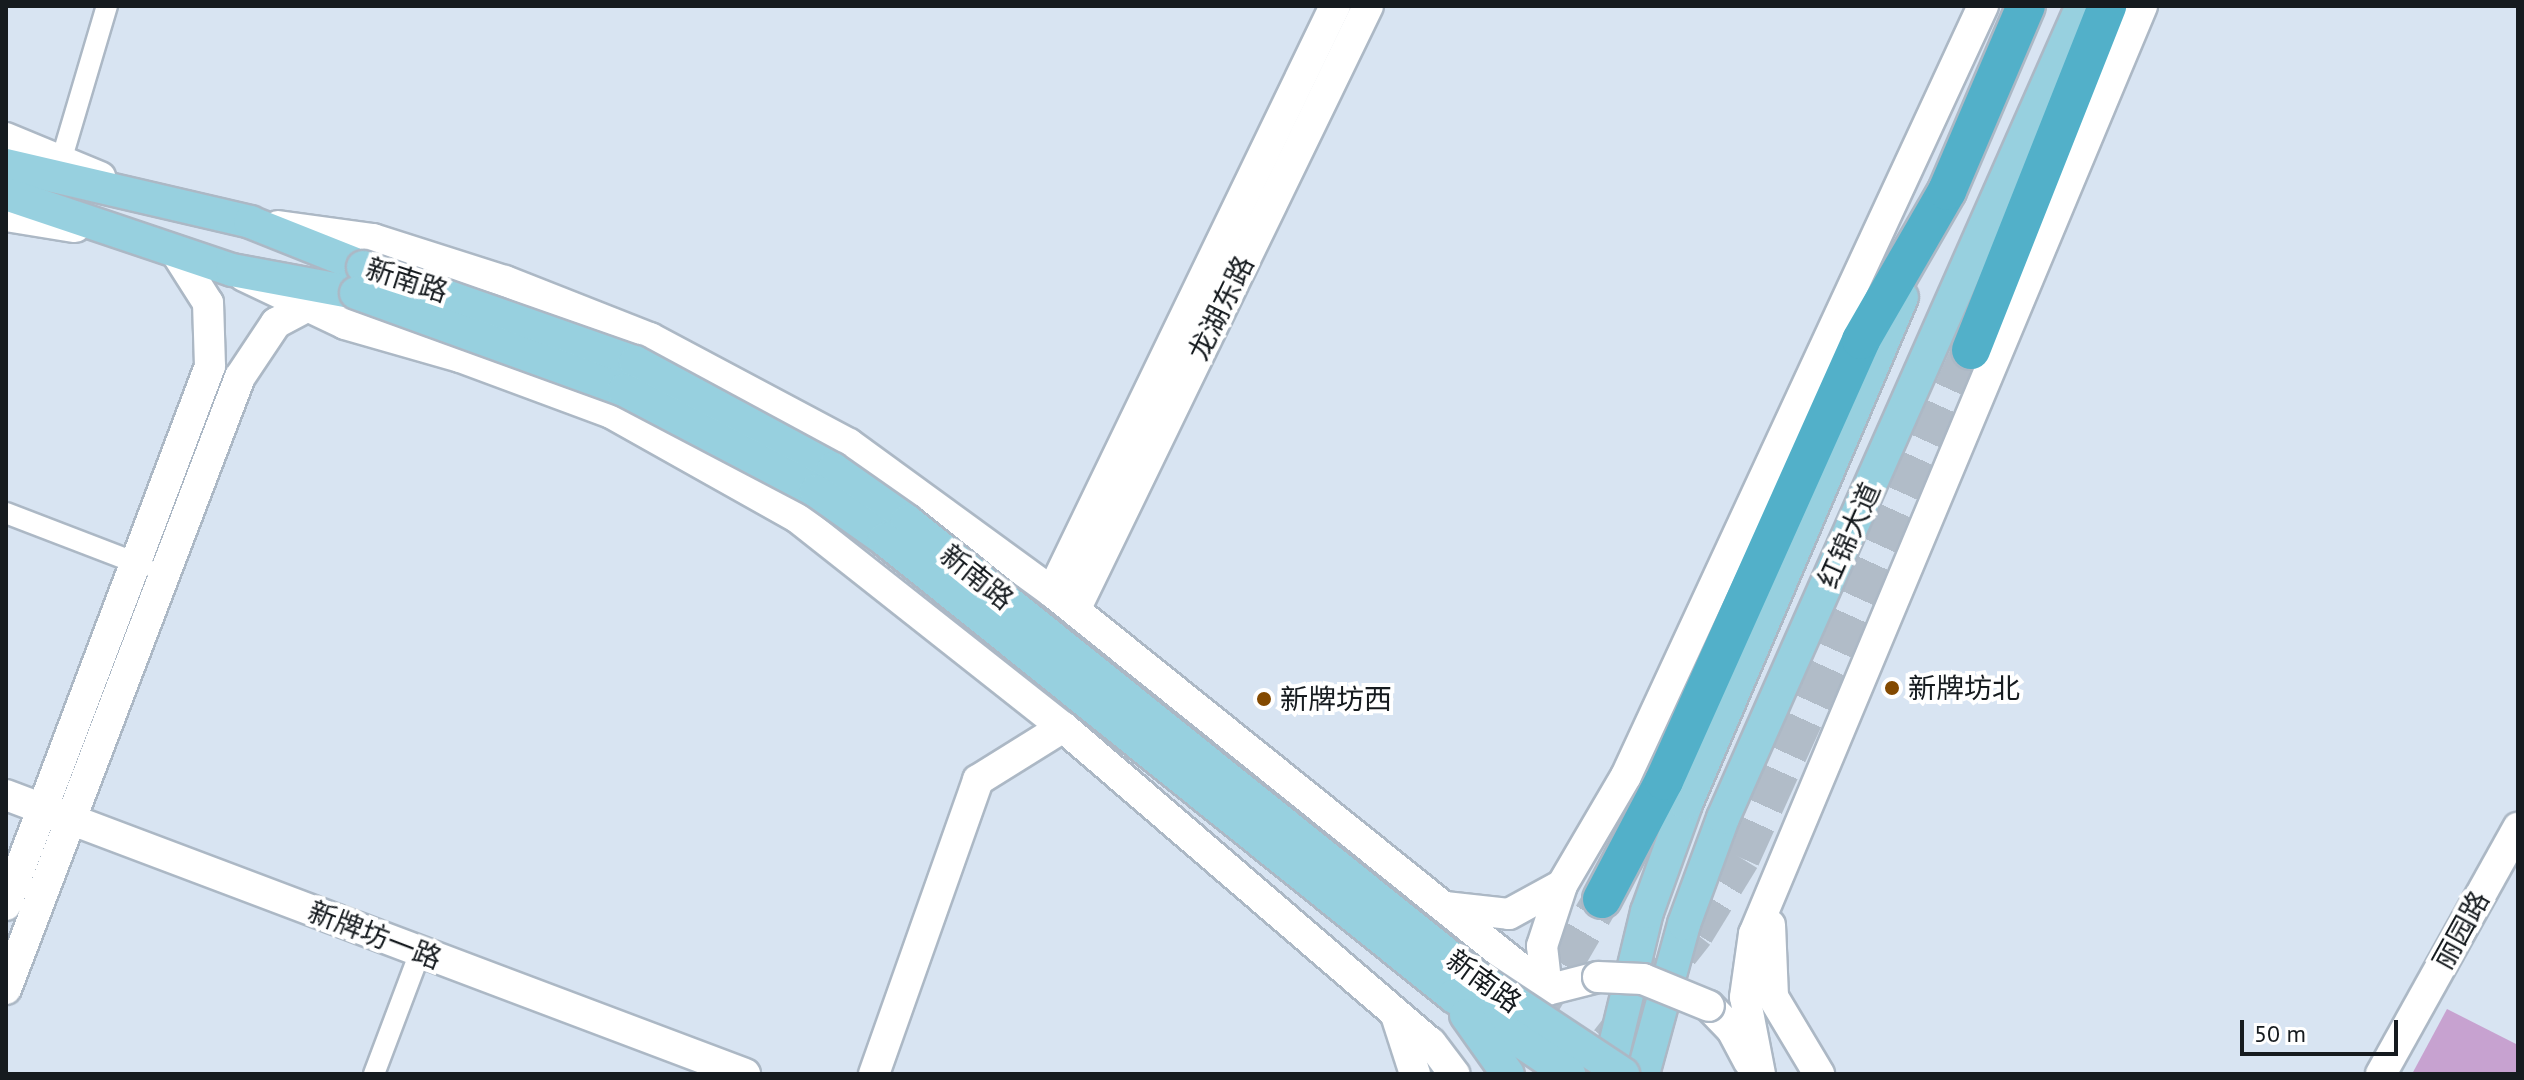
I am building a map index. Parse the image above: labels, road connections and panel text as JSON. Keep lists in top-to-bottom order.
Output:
{
  "streets": {
    "highway": ["红锦大道"],
    "main road": ["新南路"],
    "street": ["龙湖东路", "丽园路", "新牌坊一路"]
  },
  "crossings": [
    ["新南路", "龙湖东路"]
  ],
  "places": ["新牌坊北", "新牌坊西"],
  "scale_bar": "50 m"
}
